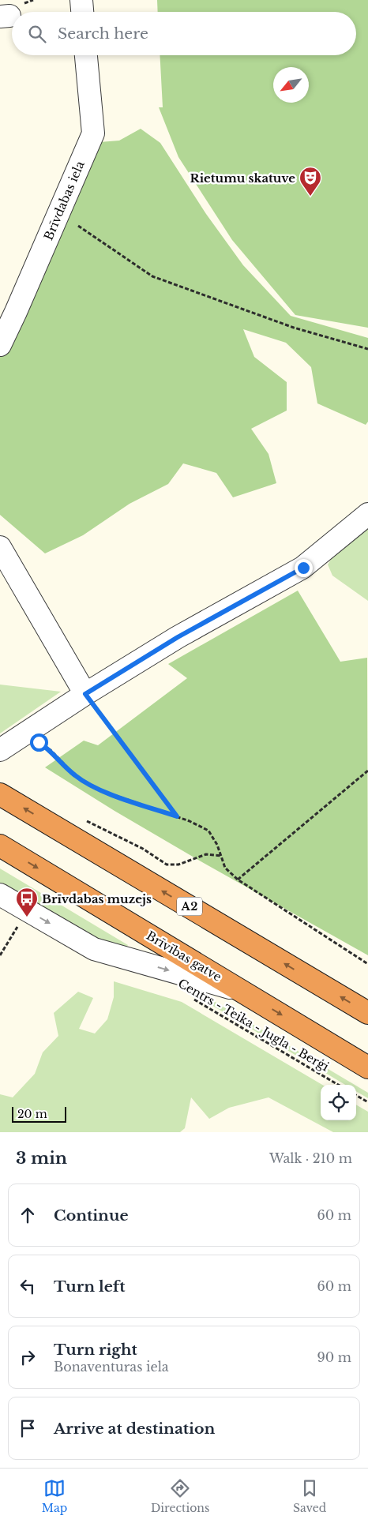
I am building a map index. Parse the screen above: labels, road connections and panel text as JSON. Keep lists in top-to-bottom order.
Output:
{
  "streets": {
    "highway": ["A2", "Brīvības gatve"],
    "street": ["Brīvdabas iela"],
    "path": ["Centrs - Teika - Jugla - Berģi"]
  },
  "places": {
    "theatre": ["Rietumu skatuve"],
    "bus stop": ["Brīvdabas muzejs"]
  },
  "scale_bar": "20 m",
  "north": "bottom left",
  "page": {
    "search": "Search here",
    "scale": "20 m",
    "heading": ["3 min", "Walk · 210 m"],
    "list": [
      ["Continue", "60 m"],
      ["Turn left", "60 m"],
      ["Turn right", "Bonaventuras iela", "90 m"],
      "Arrive at destination"
    ],
    "nav": ["Map", "Directions", "Saved"]
  }
}
